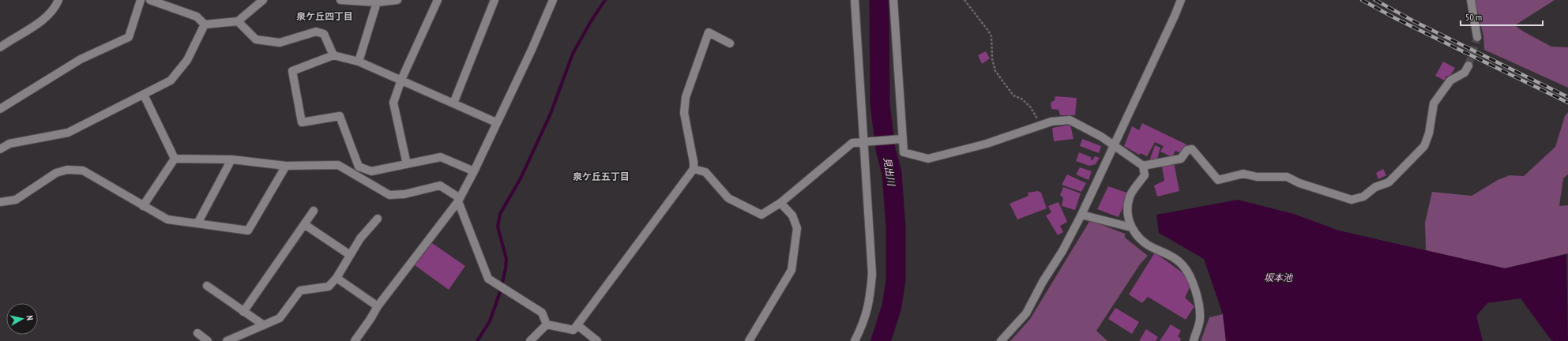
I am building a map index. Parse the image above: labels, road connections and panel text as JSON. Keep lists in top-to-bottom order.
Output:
{
  "districts": ["泉ケ丘四丁目", "泉ケ丘五丁目"],
  "water": ["見出川", "坂本池"],
  "scale_bar": "50 m",
  "north": "right"
}
